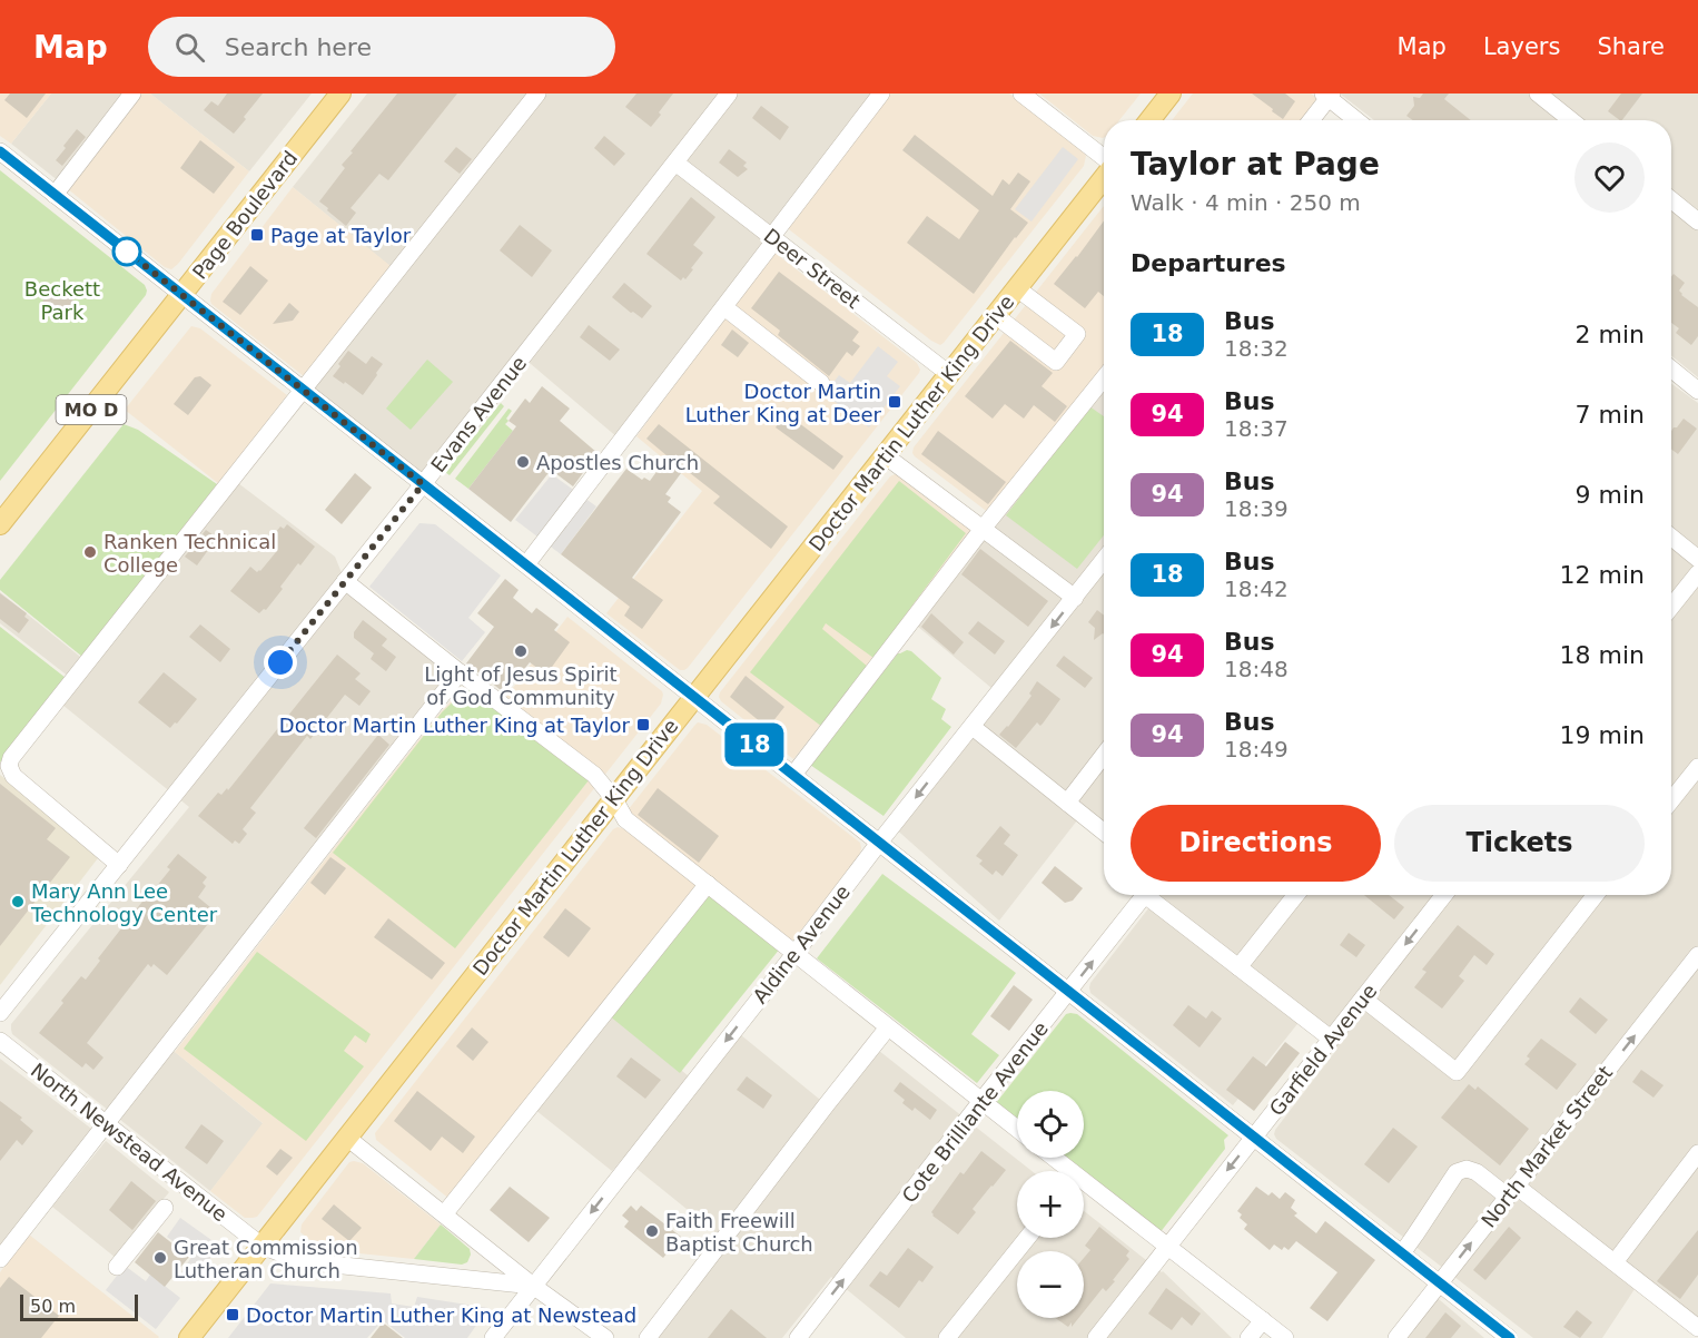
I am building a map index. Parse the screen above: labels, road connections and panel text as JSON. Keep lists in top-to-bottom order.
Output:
{
  "streets": {
    "main road": ["Page Boulevard", "MO D", "Doctor Martin Luther King Drive"],
    "street": [
      "Deer Street",
      "Evans Avenue",
      "Aldine Avenue",
      "Garfield Avenue",
      "Cote Brilliante Avenue",
      "North Newstead Avenue",
      "North Market Street"
    ]
  },
  "crossings": [
    ["Deer Street", "Evans Avenue"],
    ["Deer Street", "Doctor Martin Luther King Drive"],
    ["Doctor Martin Luther King Drive", "North Newstead Avenue"],
    ["Aldine Avenue", "North Newstead Avenue"]
  ],
  "one_way": ["Garfield Avenue"],
  "parks": ["Beckett Park"],
  "places": {
    "transit": [
      "Page at Taylor",
      "Doctor Martin Luther King at Deer",
      "Doctor Martin Luther King at Taylor",
      "Doctor Martin Luther King at Newstead"
    ],
    "other": [
      "Apostles Church",
      "Ranken Technical College",
      "Light of Jesus Spirit of God Community",
      "Mary Ann Lee Technology Center",
      "Faith Freewill Baptist Church",
      "Great Commission Lutheran Church"
    ]
  },
  "lines": ["bus line 18"],
  "scale_bar": "50 m",
  "page": {
    "header": "Map",
    "search": "Search here",
    "nav": ["Map", "Layers", "Share"],
    "on_map": "18",
    "heading": [
      ["Taylor at Page", "Walk · 4 min · 250 m"],
      "Departures"
    ],
    "list": [
      {
        "mark": "18",
        "name": "Bus",
        "note": "18:32",
        "value": "2 min"
      },
      {
        "mark": "94",
        "name": "Bus",
        "note": "18:37",
        "value": "7 min"
      },
      {
        "mark": "94",
        "name": "Bus",
        "note": "18:39",
        "value": "9 min"
      },
      {
        "mark": "18",
        "name": "Bus",
        "note": "18:42",
        "value": "12 min"
      },
      {
        "mark": "94",
        "name": "Bus",
        "note": "18:48",
        "value": "18 min"
      },
      {
        "mark": "94",
        "name": "Bus",
        "note": "18:49",
        "value": "19 min"
      }
    ],
    "buttons": ["Directions", "Tickets"],
    "map_buttons": ["+", "−"],
    "scale": "50 m"
  }
}
